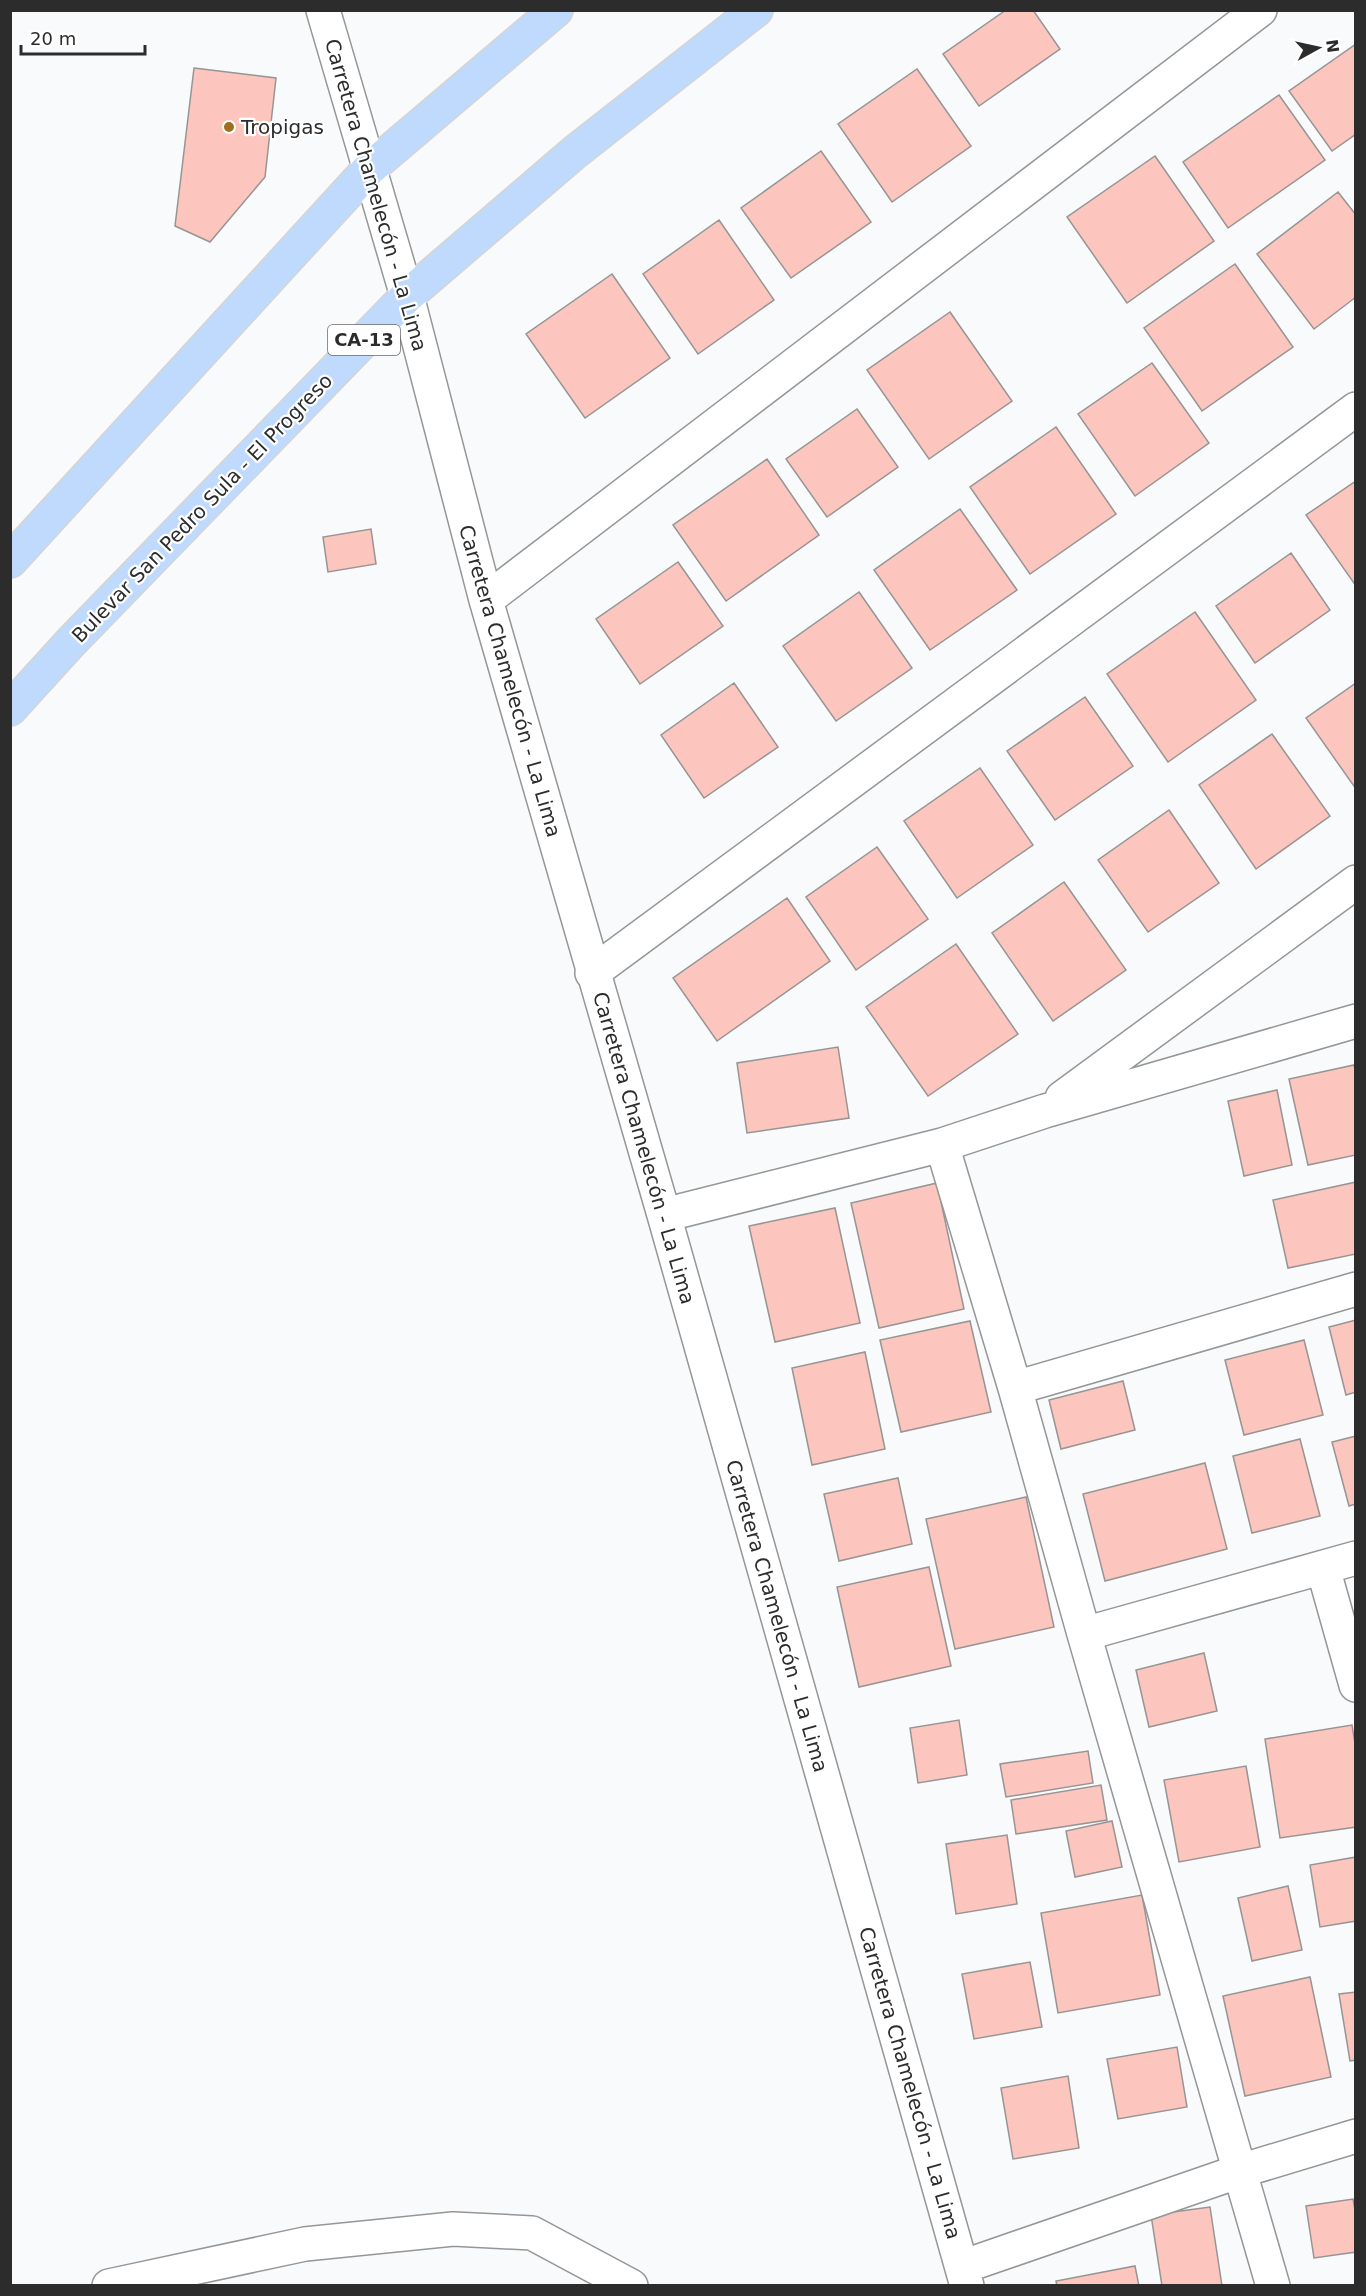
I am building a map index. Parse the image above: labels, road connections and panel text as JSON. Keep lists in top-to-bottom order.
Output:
{
  "streets": {
    "main road": ["CA-13", "Bulevar San Pedro Sula - El Progreso"],
    "street": ["Carretera Chamelecón - La Lima"]
  },
  "crossings": [
    ["Carretera Chamelecón - La Lima", "Bulevar San Pedro Sula - El Progreso"]
  ],
  "places": ["Tropigas"],
  "scale_bar": "20 m",
  "north": "right"
}
